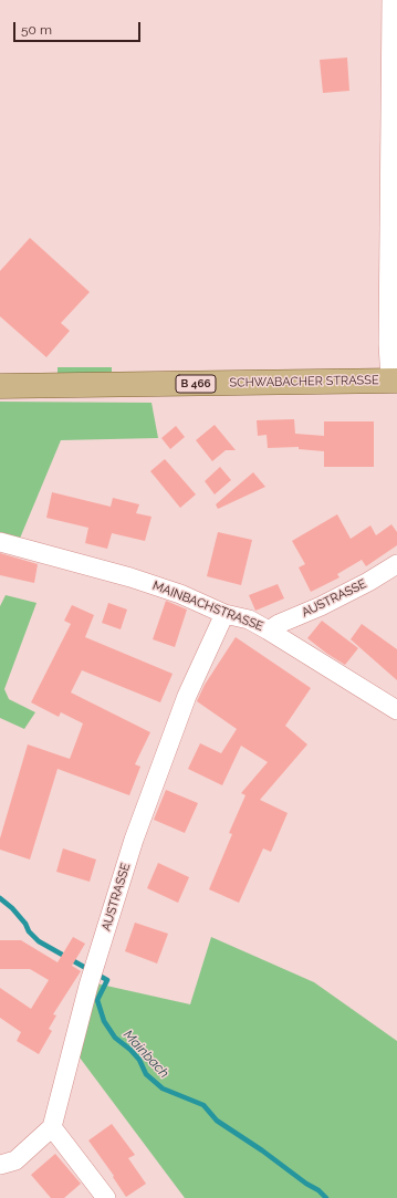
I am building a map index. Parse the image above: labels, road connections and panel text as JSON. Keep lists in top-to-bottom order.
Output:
{
  "streets": {
    "main road": ["SCHWABACHER STRASSE", "B 466"],
    "street": ["AUSTRASSE", "MAINBACHSTRASSE"]
  },
  "crossings": [
    ["AUSTRASSE", "MAINBACHSTRASSE"]
  ],
  "water": ["Mainbach"],
  "scale_bar": "50 m"
}
